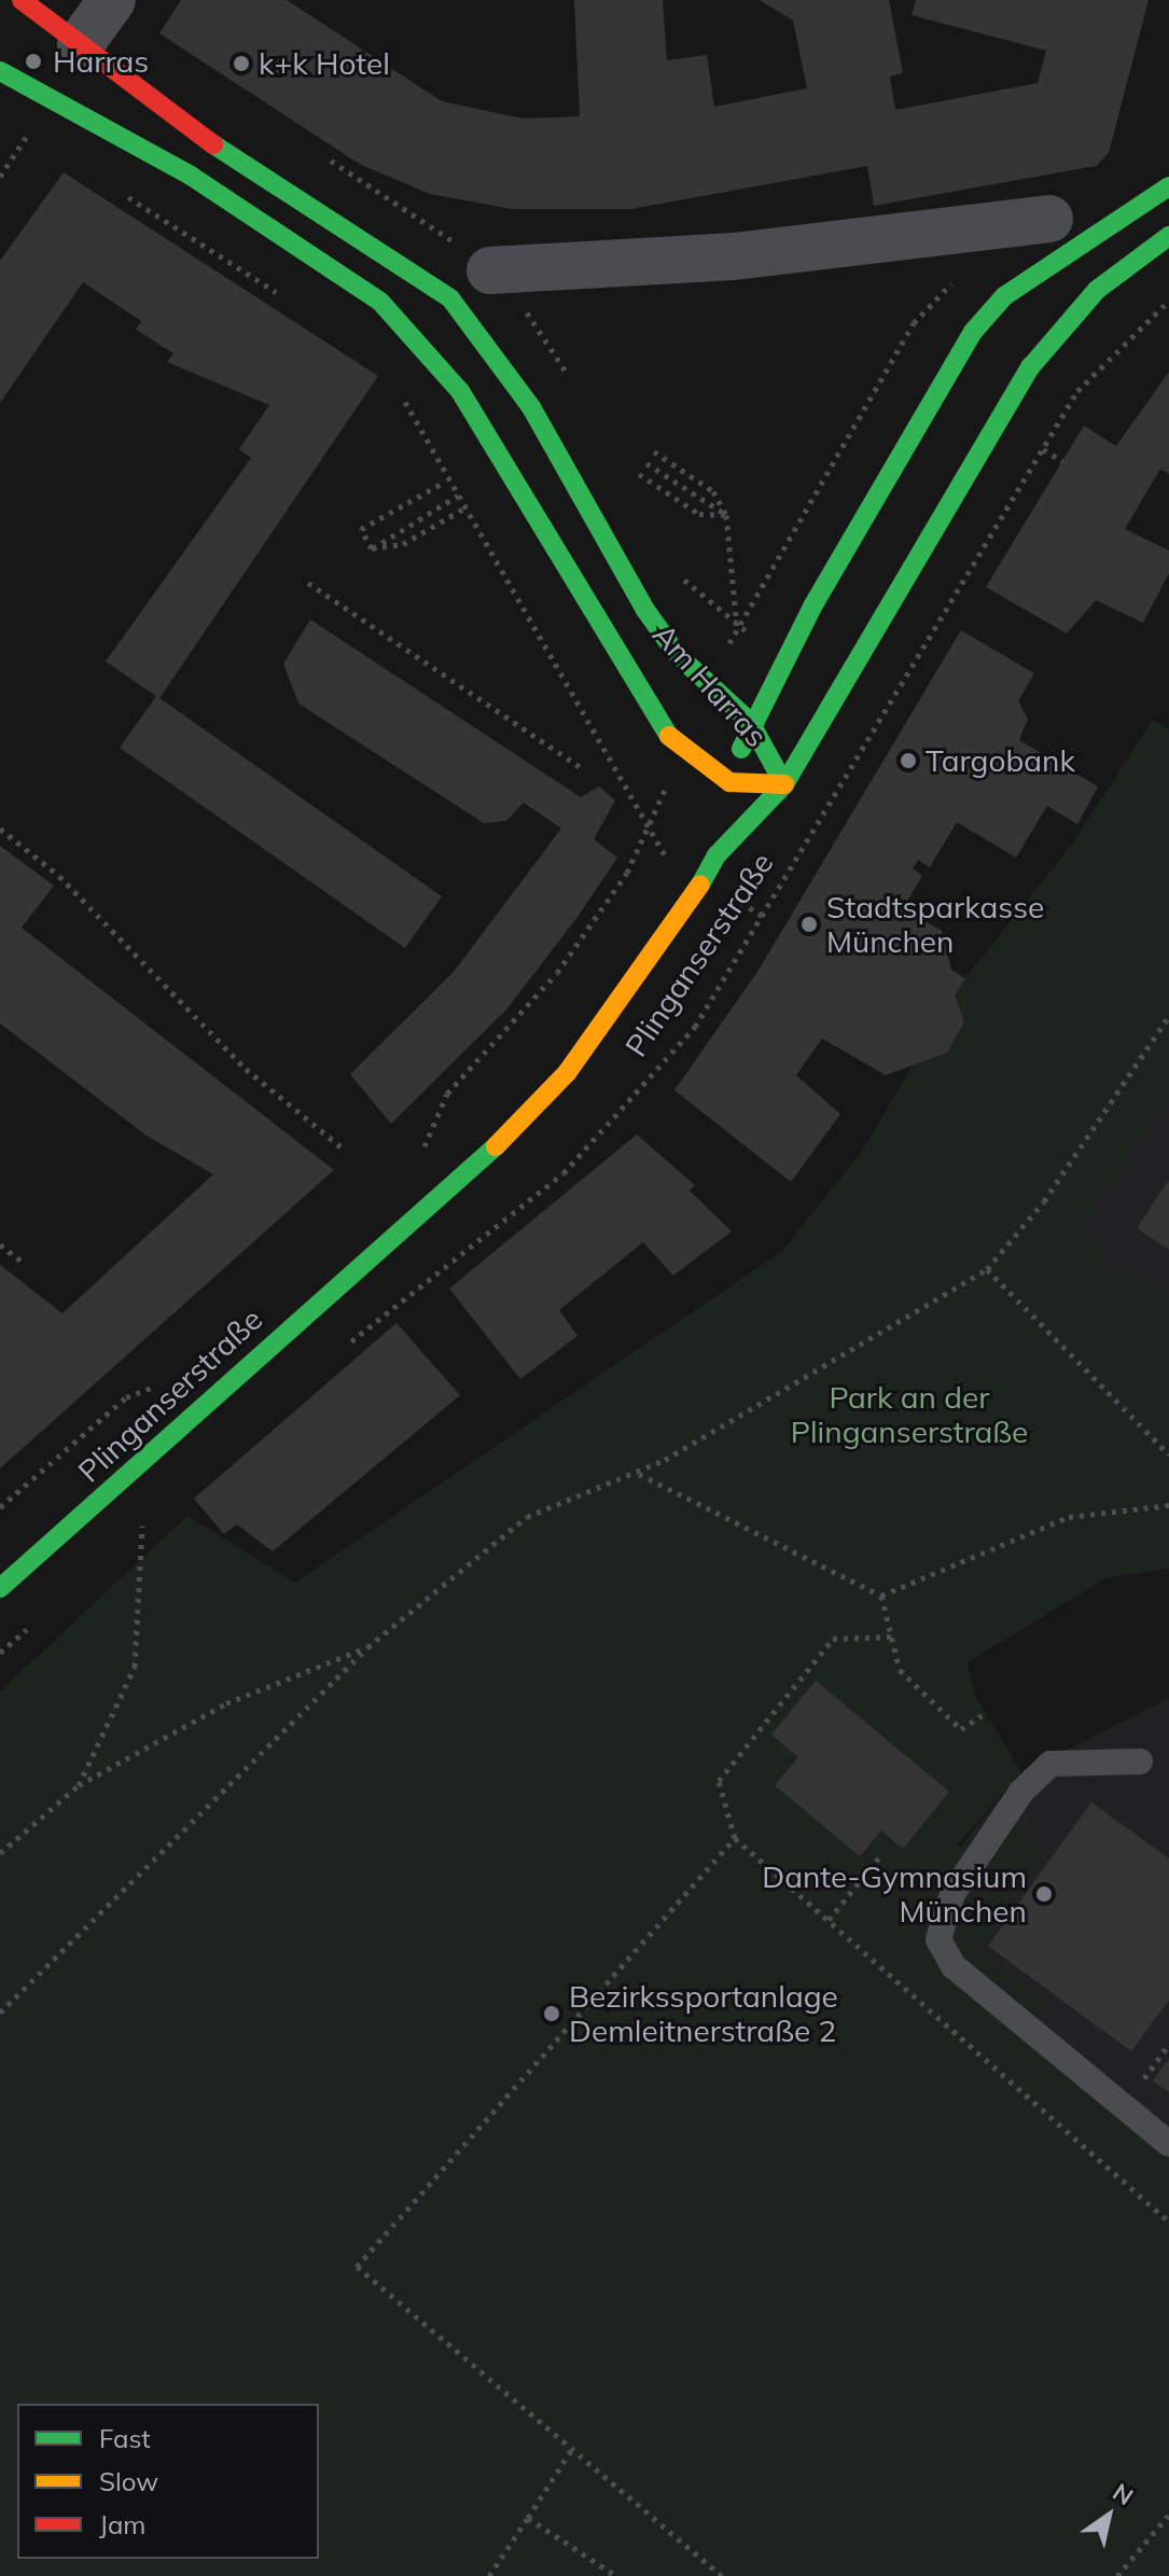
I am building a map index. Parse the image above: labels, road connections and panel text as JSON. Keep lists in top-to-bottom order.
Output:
{
  "streets": {
    "main road": ["Am Harras", "Plinganserstraße"]
  },
  "crossings": [
    ["Am Harras", "Plinganserstraße"]
  ],
  "parks": ["Park an der Plinganserstraße"],
  "places": [
    "Harras",
    "k+k Hotel",
    "Targobank",
    "Stadtsparkasse München",
    "Dante-Gymnasium München",
    "Bezirkssportanlage Demleitnerstraße 2"
  ],
  "legend": ["Fast", "Slow", "Jam"],
  "north": "top right"
}
